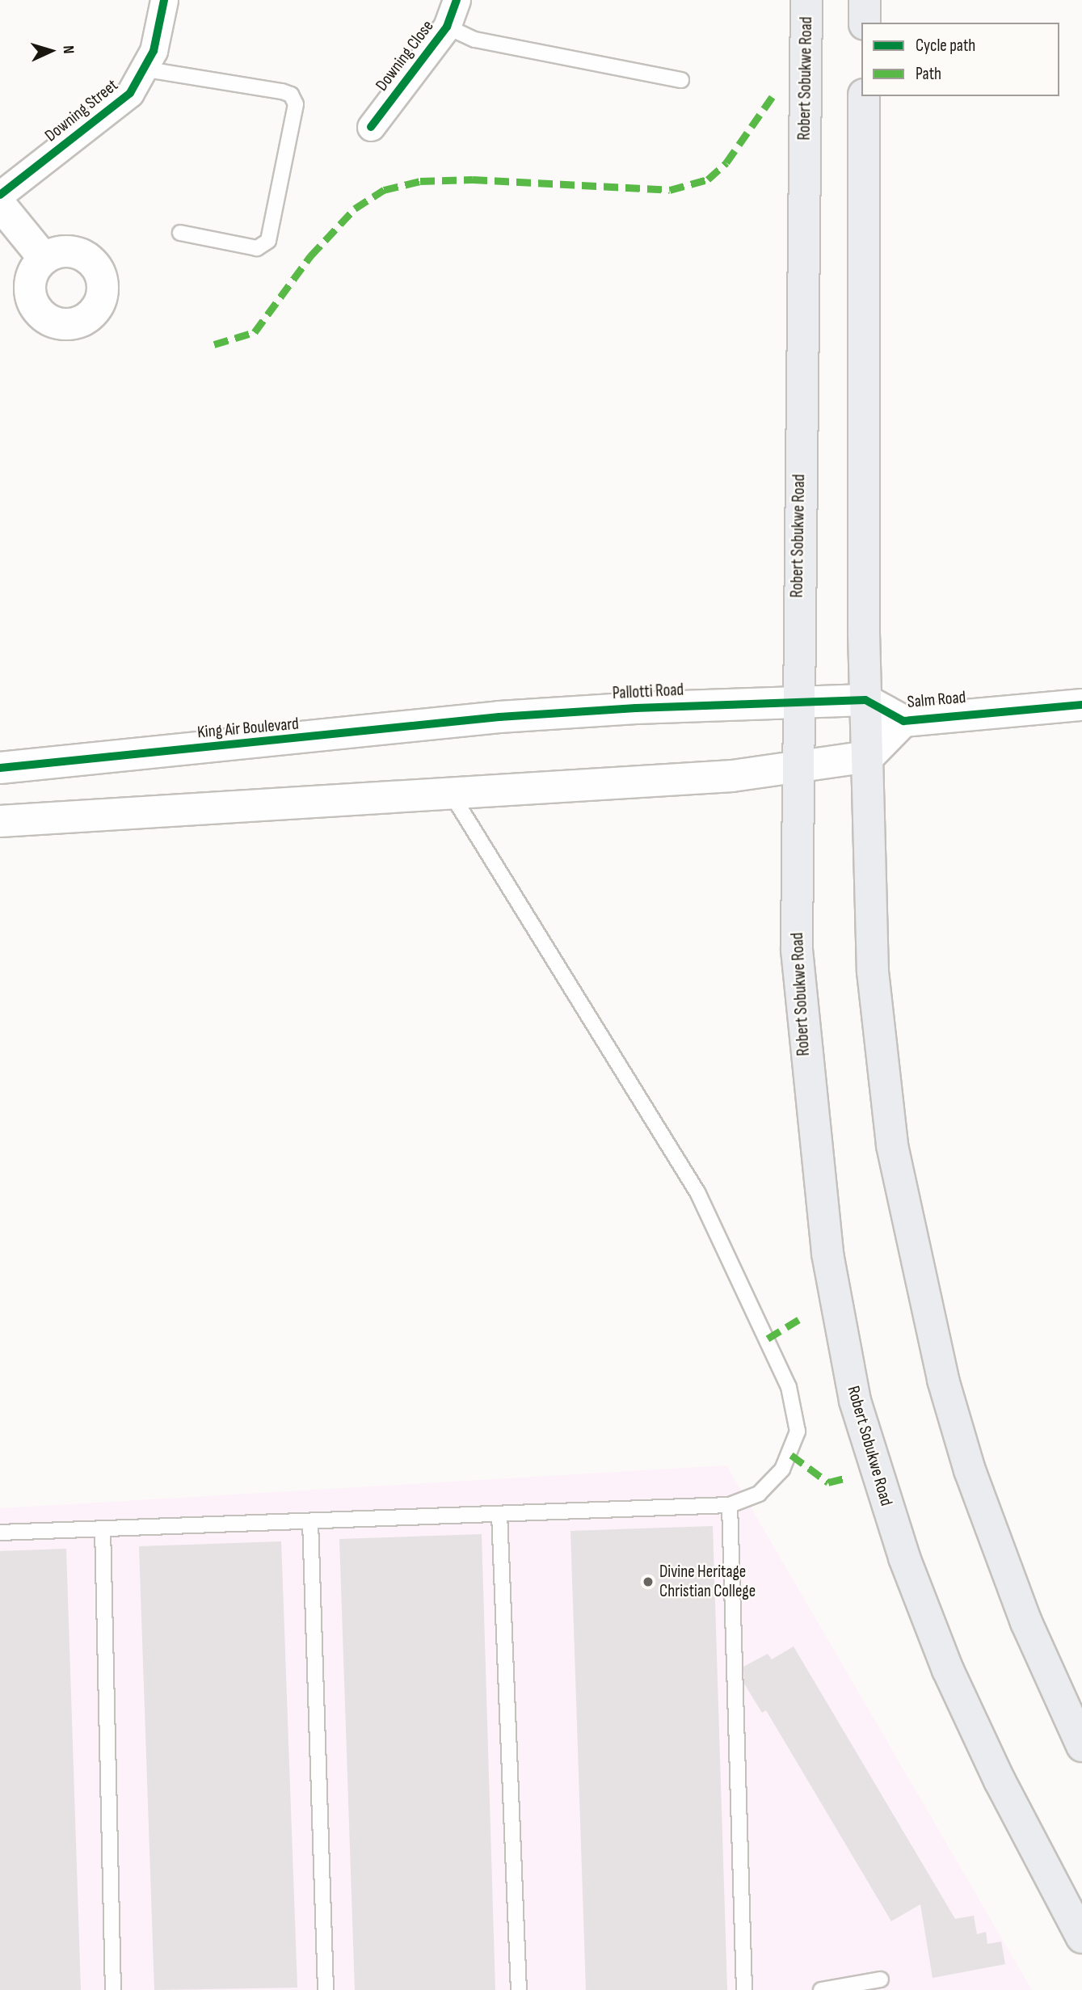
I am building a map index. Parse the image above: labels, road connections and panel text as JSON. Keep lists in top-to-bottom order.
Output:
{
  "streets": {
    "main road": ["Robert Sobukwe Road"],
    "street": [
      "Downing Close",
      "Downing Street",
      "Pallotti Road",
      "Salm Road",
      "King Air Boulevard"
    ]
  },
  "crossings": [
    ["Robert Sobukwe Road", "Pallotti Road"],
    ["Pallotti Road", "King Air Boulevard"]
  ],
  "places": ["Divine Heritage Christian College"],
  "legend": ["Cycle path", "Path"],
  "north": "right"
}
